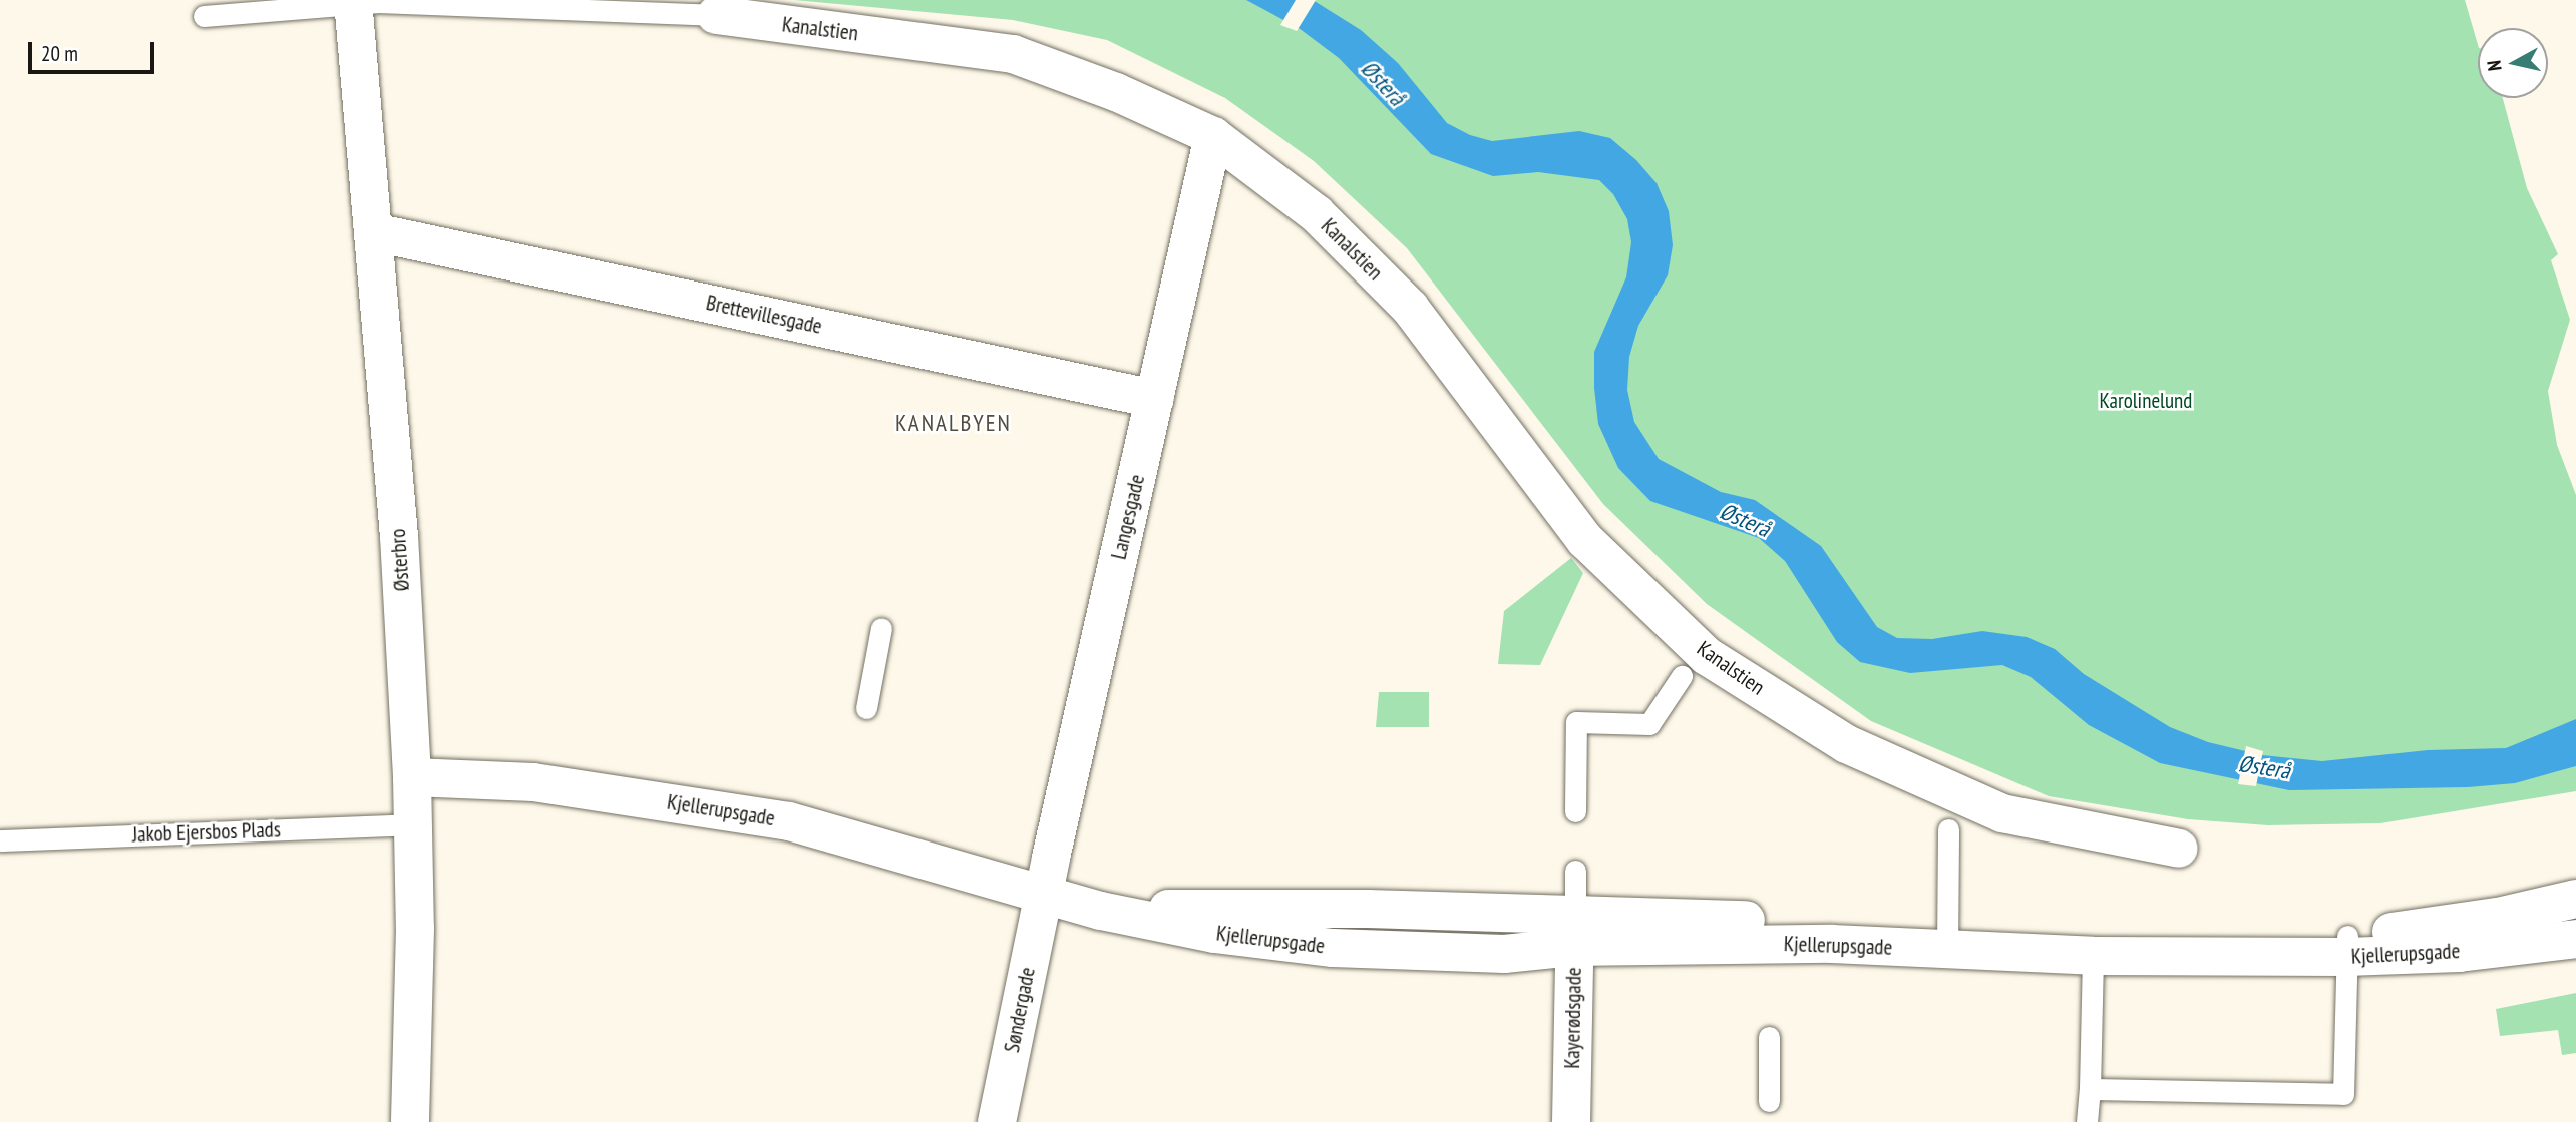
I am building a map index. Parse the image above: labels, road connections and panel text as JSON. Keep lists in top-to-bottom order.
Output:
{
  "streets": {
    "street": [
      "Kanalstien",
      "Brettevillesgade",
      "Langesgade",
      "Østerbro",
      "Kjellerupsgade",
      "Søndergade",
      "Kayerødsgade"
    ],
    "lane": ["Jakob Ejersbos Plads"]
  },
  "crossings": [
    ["Kanalstien", "Langesgade"],
    ["Kanalstien", "Østerbro"],
    ["Brettevillesgade", "Langesgade"],
    ["Brettevillesgade", "Østerbro"],
    ["Langesgade", "Kjellerupsgade"],
    ["Langesgade", "Søndergade"],
    ["Østerbro", "Kjellerupsgade"],
    ["Østerbro", "Jakob Ejersbos Plads"],
    ["Kjellerupsgade", "Søndergade"],
    ["Kjellerupsgade", "Kayerødsgade"]
  ],
  "districts": ["KANALBYEN"],
  "water": ["Østerå"],
  "parks": ["Karolinelund"],
  "scale_bar": "20 m",
  "north": "left"
}
